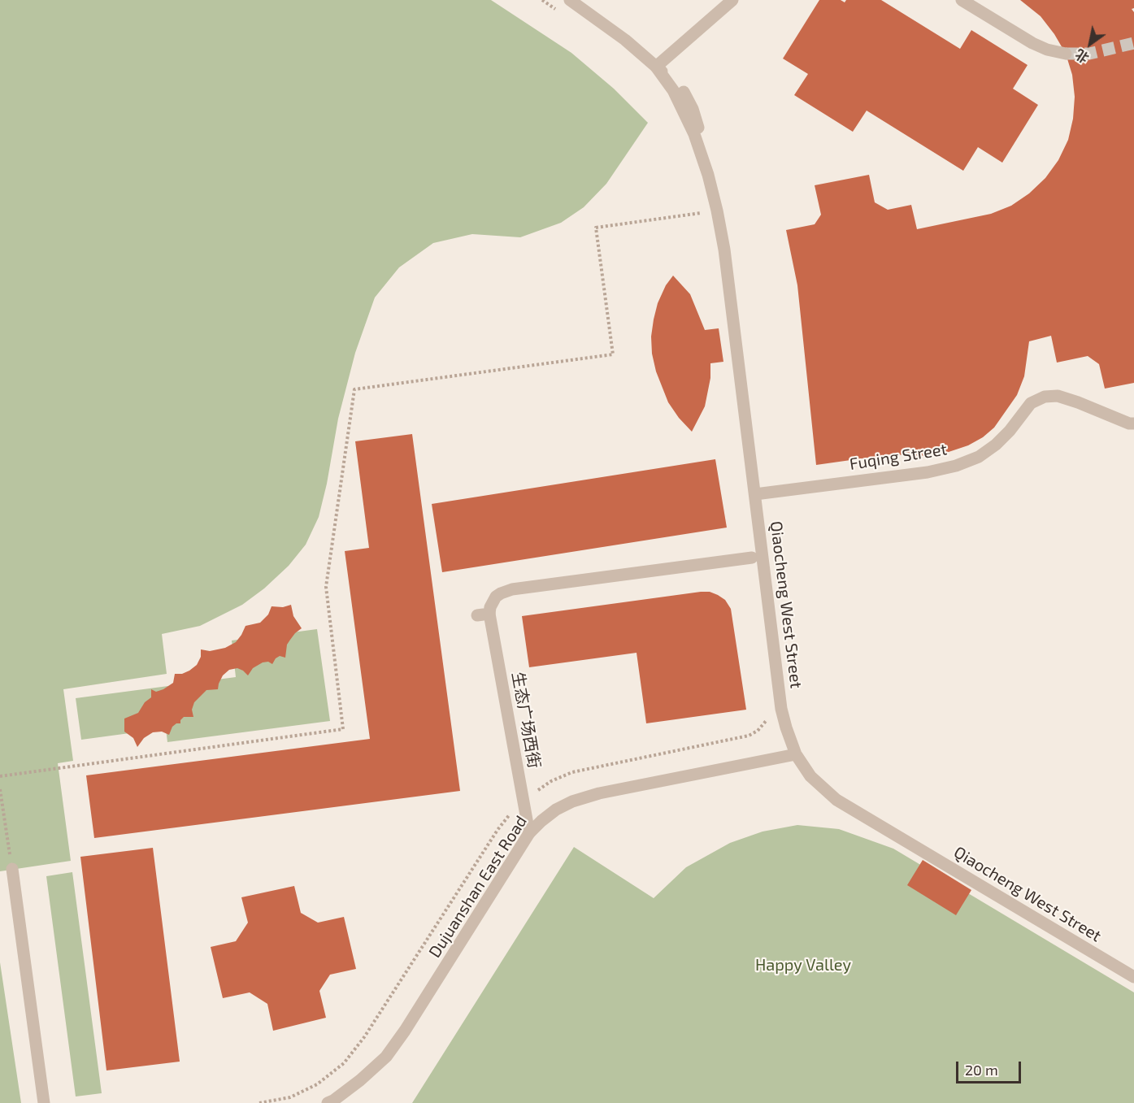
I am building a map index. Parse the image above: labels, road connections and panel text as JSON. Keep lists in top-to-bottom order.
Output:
{
  "streets": {
    "street": [
      "Fuqing Street",
      "Qiaocheng West Street",
      "生态广场西街",
      "Dujuanshan East Road"
    ]
  },
  "crossings": [
    ["Fuqing Street", "Qiaocheng West Street"],
    ["Qiaocheng West Street", "Dujuanshan East Road"],
    ["生态广场西街", "Dujuanshan East Road"]
  ],
  "parks": ["Happy Valley"],
  "scale_bar": "20 m",
  "north": "bottom left"
}
